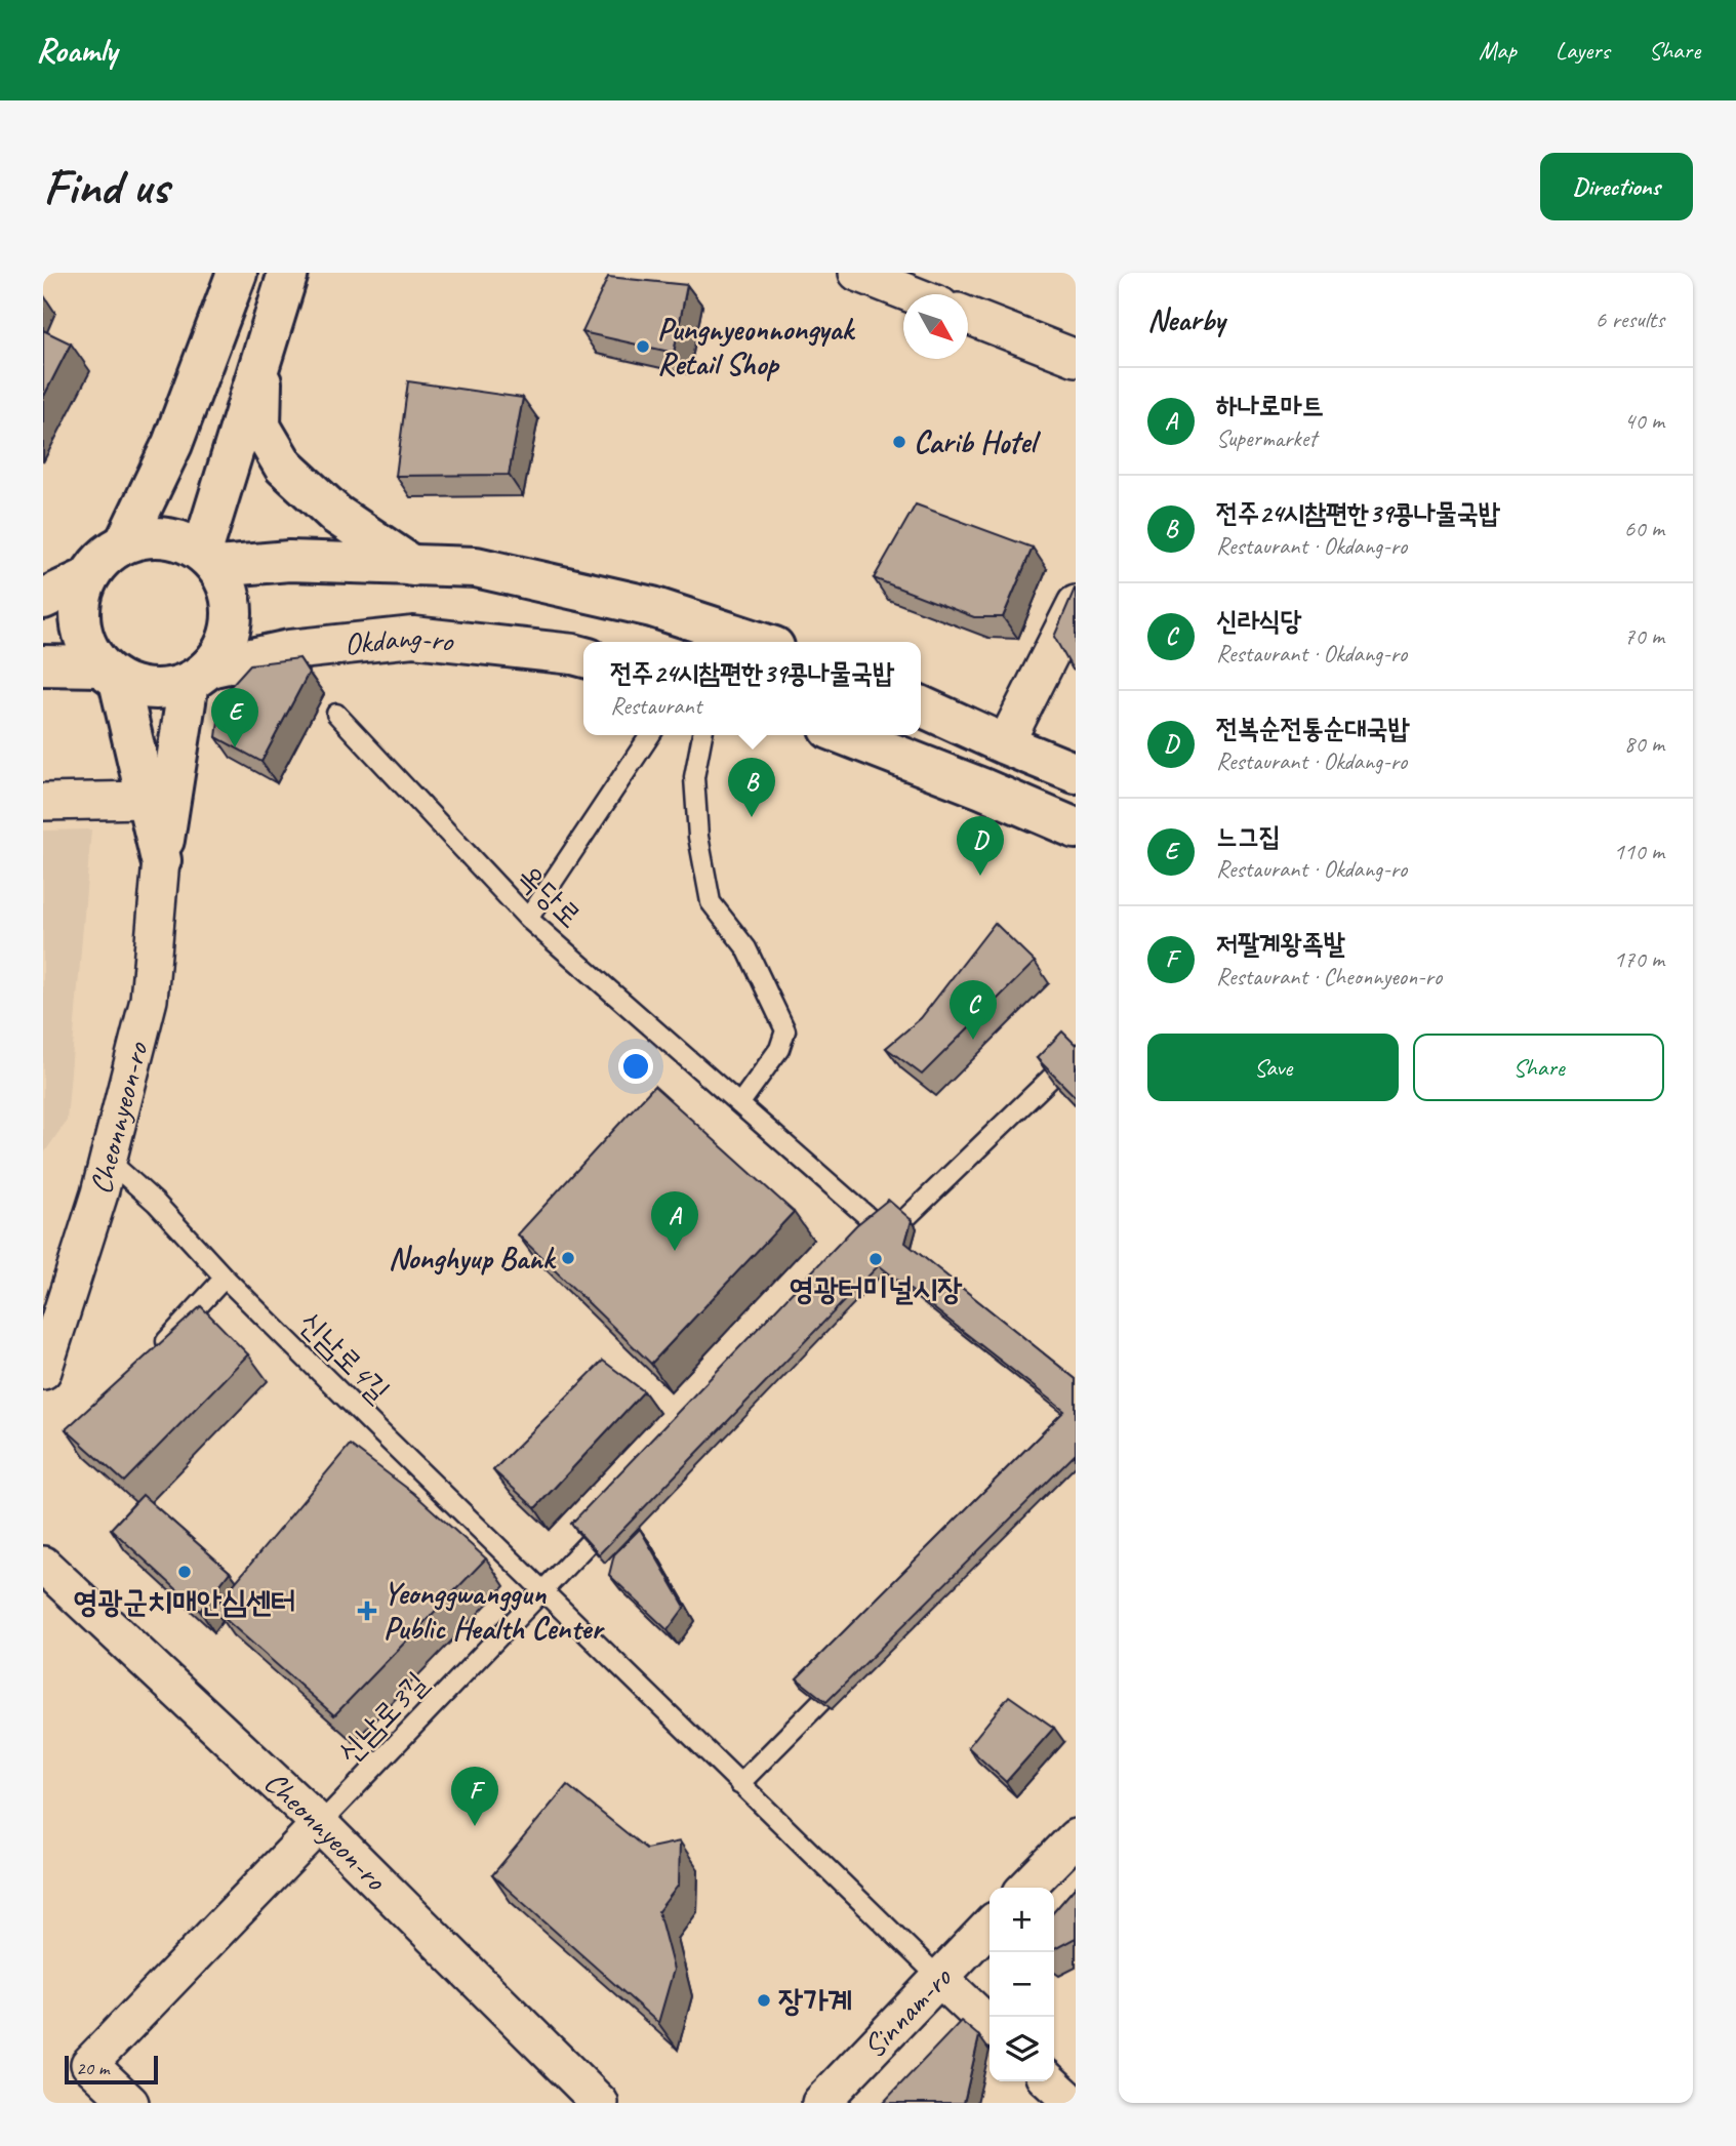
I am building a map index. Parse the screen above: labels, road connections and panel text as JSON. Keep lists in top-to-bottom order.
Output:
{
  "streets": {
    "main road": ["Okdang-ro"],
    "street": ["Cheonnyeon-ro", "Sinnam-ro"],
    "lane": ["옥당로", "신남로4길", "신남로3길"]
  },
  "crossings": [
    ["Cheonnyeon-ro", "신남로4길"],
    ["Cheonnyeon-ro", "신남로3길"],
    ["신남로4길", "신남로3길"],
    ["신남로4길", "Sinnam-ro"]
  ],
  "places": {
    "other": [
      "Pungnyeonnongyak Retail Shop",
      "Carib Hotel",
      "Nonghyup Bank",
      "영광터미널시장",
      "영광군치매안심센터",
      "장가계"
    ],
    "health": ["Yeonggwanggun Public Health Center"]
  },
  "scale_bar": "20 m",
  "north": "bottom right",
  "page": {
    "header": "Roamly",
    "nav": ["Map", "Layers", "Share"],
    "buttons": [
      "Directions",
      ["Save", "Share"]
    ],
    "title": "Find us",
    "heading": ["Nearby", "6 results"],
    "list": [
      {
        "mark": "A",
        "name": "하나로마트",
        "note": "Supermarket",
        "value": "40 m"
      },
      {
        "mark": "B",
        "name": "전주24시참편한39콩나물국밥",
        "note": "Restaurant · Okdang-ro",
        "value": "60 m"
      },
      {
        "mark": "C",
        "name": "신라식당",
        "note": "Restaurant · Okdang-ro",
        "value": "70 m"
      },
      {
        "mark": "D",
        "name": "전복순전통순대국밥",
        "note": "Restaurant · Okdang-ro",
        "value": "80 m"
      },
      {
        "mark": "E",
        "name": "느그집",
        "note": "Restaurant · Okdang-ro",
        "value": "110 m"
      },
      {
        "mark": "F",
        "name": "저팔계왕족발",
        "note": "Restaurant · Cheonnyeon-ro",
        "value": "170 m"
      }
    ],
    "popup": ["전주24시참편한39콩나물국밥", "Restaurant"],
    "pins": [
      "E",
      "B",
      "D",
      "C",
      "A",
      "F"
    ],
    "map_buttons": ["+", "−"],
    "scale": "20 m"
  }
}
